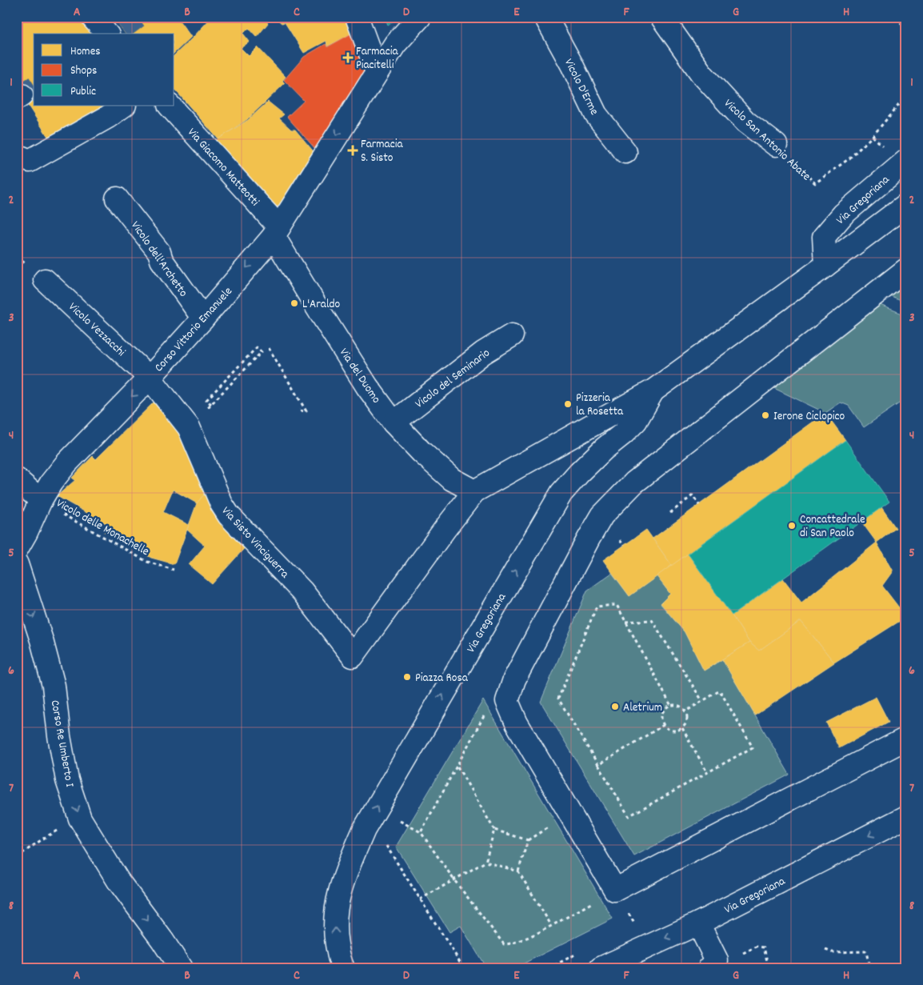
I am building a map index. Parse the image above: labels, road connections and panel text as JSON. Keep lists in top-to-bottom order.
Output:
{
  "streets": {
    "street": [
      "Vicolo D'Erme",
      "Vicolo San Antonio Abate",
      "Via Giacomo Matteotti",
      "Via Gregoriana",
      "Vicolo dell'Archetto",
      "Vicolo Vezzacchi",
      "Corso Vittorio Emanuele",
      "Via del Duomo",
      "Vicolo del Seminario",
      "Via Sisto Vinciguerra",
      "Corso Re Umberto I"
    ],
    "path": ["Vicolo delle Monachelle"]
  },
  "crossings": [
    ["Via Giacomo Matteotti", "Corso Vittorio Emanuele"],
    ["Via Giacomo Matteotti", "Via del Duomo"],
    ["Vicolo dell'Archetto", "Corso Vittorio Emanuele"],
    ["Vicolo Vezzacchi", "Corso Vittorio Emanuele"],
    ["Vicolo Vezzacchi", "Via Sisto Vinciguerra"],
    ["Corso Vittorio Emanuele", "Via del Duomo"],
    ["Corso Vittorio Emanuele", "Via Sisto Vinciguerra"],
    ["Via del Duomo", "Vicolo del Seminario"],
    ["Via del Duomo", "Via Sisto Vinciguerra"]
  ],
  "one_way": ["Corso Vittorio Emanuele", "Corso Re Umberto I"],
  "places": {
    "health": ["Farmacia Piacitelli", "Farmacia S. Sisto"],
    "other": [
      "L'Araldo",
      "Pizzeria la Rosetta",
      "Ierone Ciclopico",
      "Concattedrale di San Paolo",
      "Piazza Rosa",
      "Aletrium"
    ]
  },
  "legend": ["Homes", "Shops", "Public"],
  "grid": {
    "columns": [
      "A",
      "B",
      "C",
      "D",
      "E",
      "F",
      "G",
      "H"
    ],
    "rows": [
      "1",
      "2",
      "3",
      "4",
      "5",
      "6",
      "7",
      "8"
    ]
  }
}
